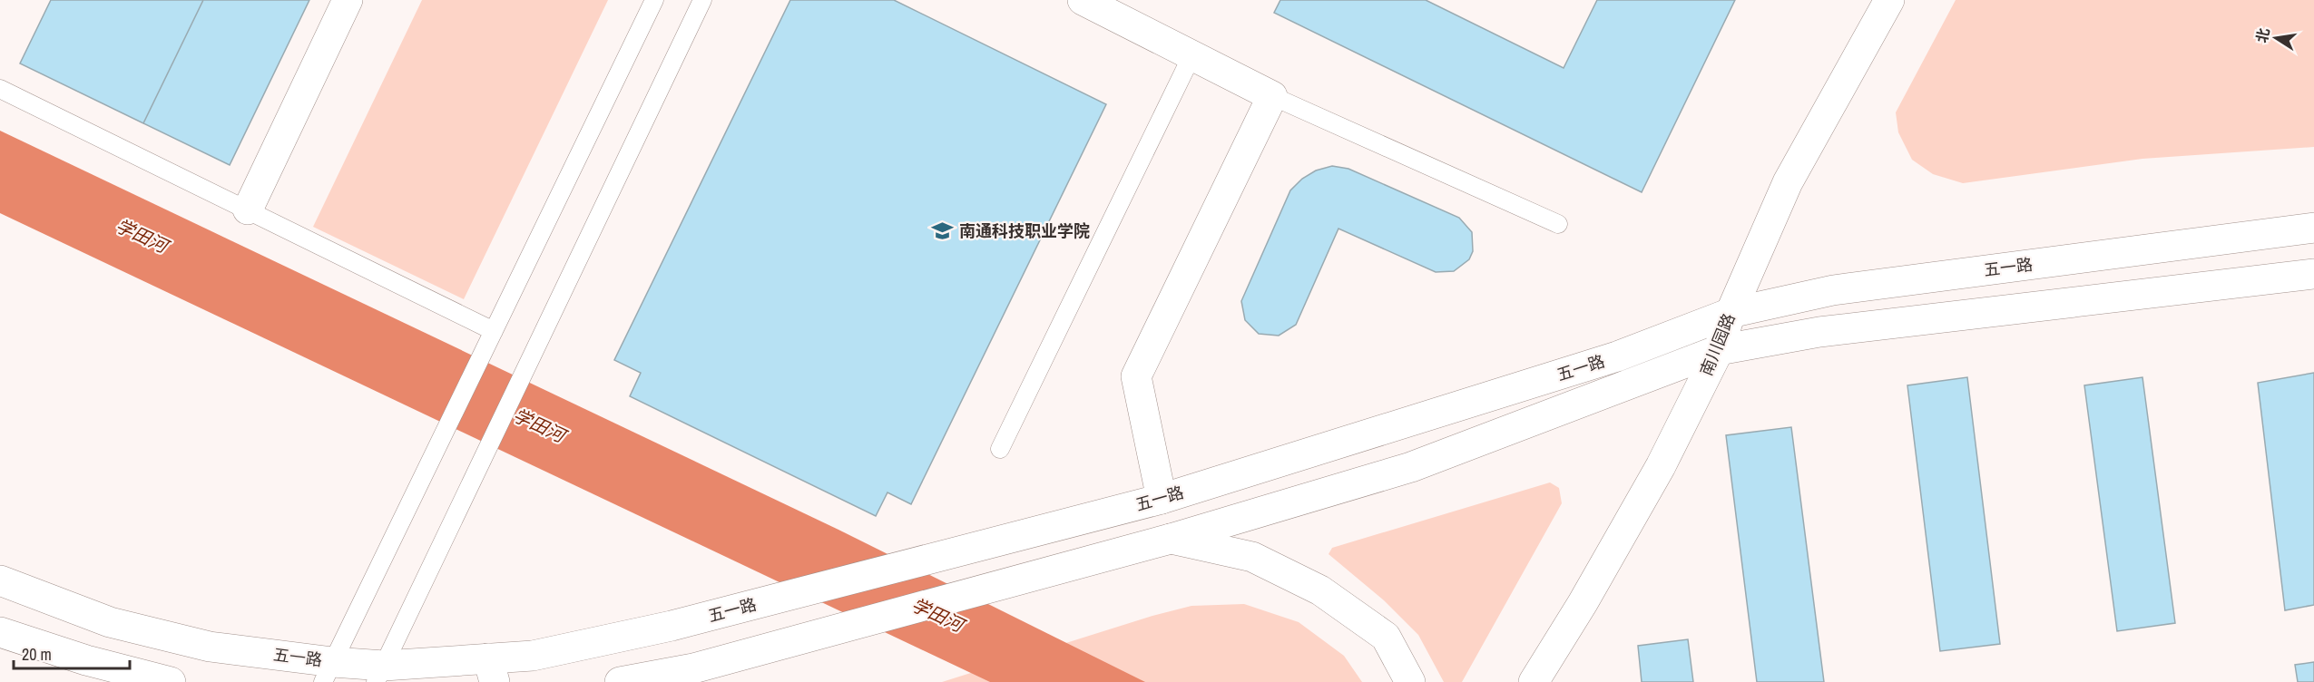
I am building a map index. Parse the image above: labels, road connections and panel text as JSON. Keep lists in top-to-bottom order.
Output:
{
  "streets": {
    "main road": ["五一路", "南川园路"]
  },
  "crossings": [
    ["五一路", "南川园路"]
  ],
  "water": ["学田河"],
  "places": {
    "school or university": ["南通科技职业学院"]
  },
  "scale_bar": "20 m",
  "north": "left"
}
